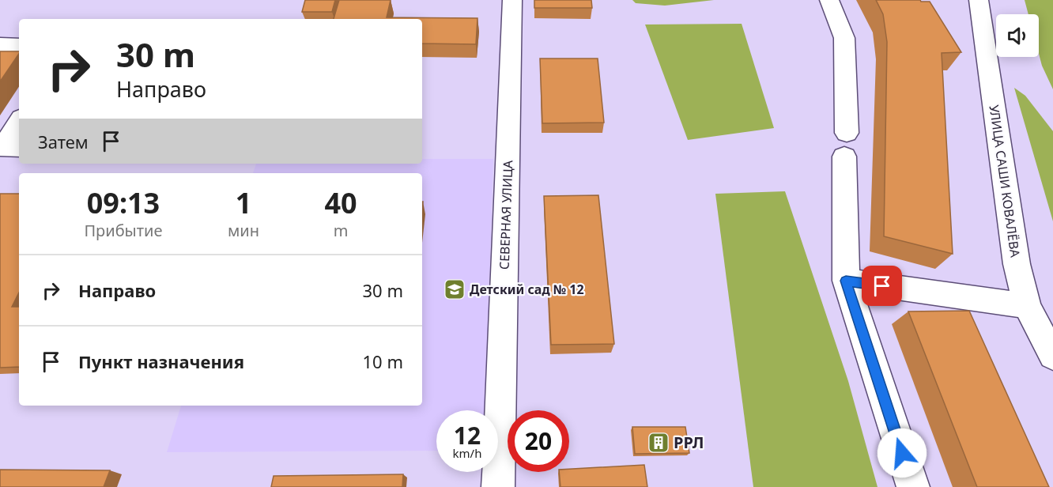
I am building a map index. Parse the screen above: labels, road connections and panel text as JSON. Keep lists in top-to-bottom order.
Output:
{
  "streets": {
    "street": ["УЛИЦА САШИ КОВАЛЁВА", "СЕВЕРНАЯ УЛИЦА"]
  },
  "places": {
    "school or university": ["Детский сад № 12"],
    "building": ["РРЛ"]
  },
  "page": {
    "turn": ["30 m", "Направо"],
    "then": "Затем",
    "eta": [
      "09:13",
      "Прибытие",
      "1",
      "мин",
      "40",
      "m"
    ],
    "list": [
      {
        "name": "Направо",
        "value": "30 m"
      },
      {
        "name": "Пункт назначения",
        "value": "10 m"
      }
    ],
    "speed": "12 km/h",
    "limit": "20"
  }
}
